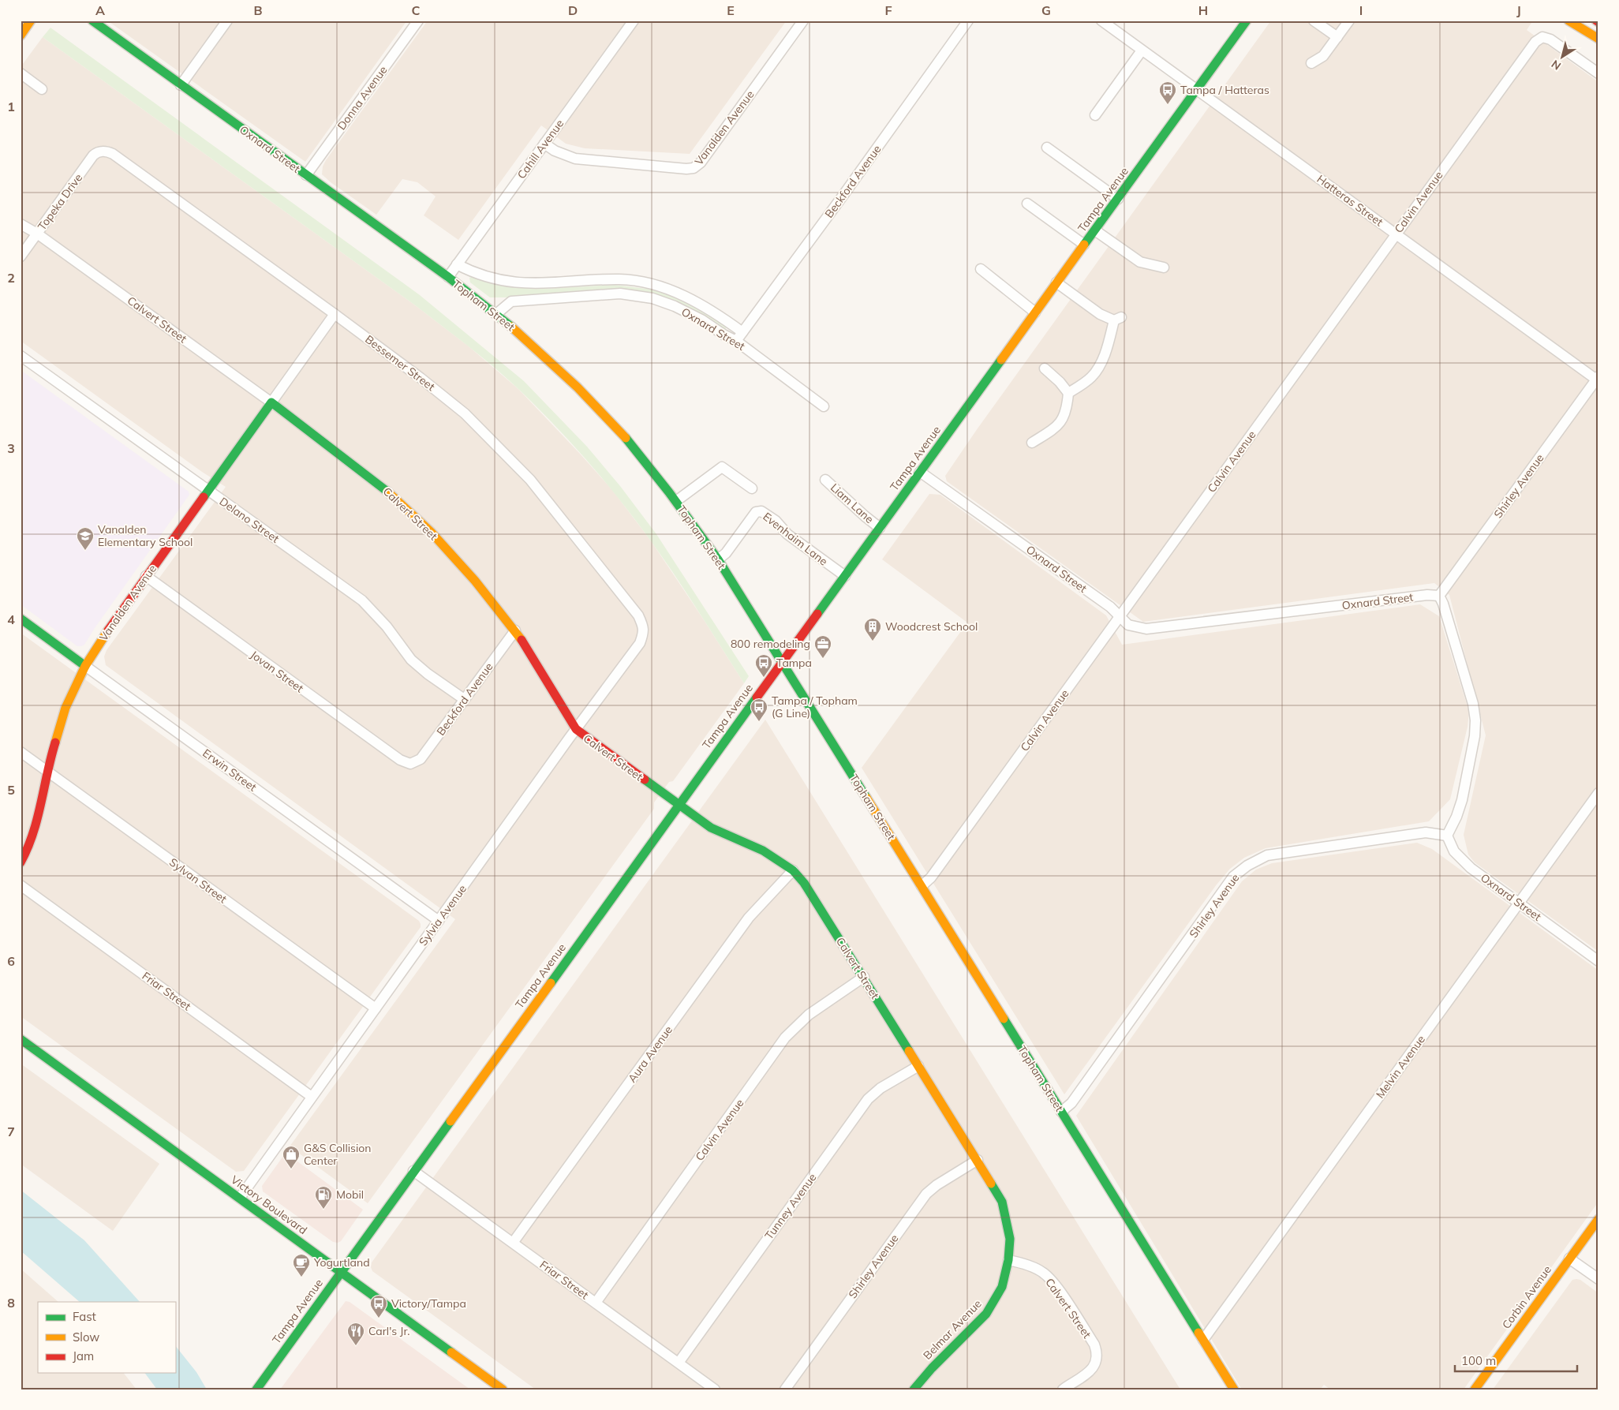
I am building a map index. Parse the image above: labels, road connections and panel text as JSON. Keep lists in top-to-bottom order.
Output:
{
  "streets": {
    "main road": [
      "Vanalden Avenue",
      "Oxnard Street",
      "Tampa Avenue",
      "Topham Street",
      "Calvert Street",
      "Erwin Street",
      "Victory Boulevard",
      "Corbin Avenue",
      "Belmar Avenue"
    ],
    "street": [
      "Donna Avenue",
      "Cahill Avenue",
      "Beckford Avenue",
      "Hatteras Street",
      "Topeka Drive",
      "Calvin Avenue",
      "Bessemer Street",
      "Shirley Avenue",
      "Liam Lane",
      "Delano Street",
      "Evenhaim Lane",
      "Jovan Street",
      "Sylvan Street",
      "Sylvia Avenue",
      "Friar Street",
      "Aura Avenue",
      "Melvin Avenue",
      "Tunney Avenue"
    ]
  },
  "crossings": [
    ["Donna Avenue", "Oxnard Street"],
    ["Vanalden Avenue", "Cahill Avenue"],
    ["Vanalden Avenue", "Calvert Street"],
    ["Vanalden Avenue", "Bessemer Street"],
    ["Vanalden Avenue", "Delano Street"],
    ["Vanalden Avenue", "Jovan Street"],
    ["Vanalden Avenue", "Erwin Street"],
    ["Vanalden Avenue", "Sylvan Street"],
    ["Oxnard Street", "Cahill Avenue"],
    ["Oxnard Street", "Beckford Avenue"],
    ["Oxnard Street", "Tampa Avenue"],
    ["Oxnard Street", "Calvin Avenue"],
    ["Oxnard Street", "Topham Street"],
    ["Oxnard Street", "Shirley Avenue"],
    ["Oxnard Street", "Melvin Avenue"],
    ["Cahill Avenue", "Topham Street"],
    ["Beckford Avenue", "Calvert Street"],
    ["Beckford Avenue", "Delano Street"],
    ["Beckford Avenue", "Jovan Street"],
    ["Tampa Avenue", "Hatteras Street"],
    ["Tampa Avenue", "Topham Street"],
    ["Tampa Avenue", "Calvert Street"],
    ["Tampa Avenue", "Liam Lane"],
    ["Tampa Avenue", "Evenhaim Lane"],
    ["Tampa Avenue", "Friar Street"],
    ["Tampa Avenue", "Victory Boulevard"],
    ["Hatteras Street", "Calvin Avenue"],
    ["Hatteras Street", "Shirley Avenue"],
    ["Topeka Drive", "Calvert Street"],
    ["Topeka Drive", "Bessemer Street"],
    ["Calvin Avenue", "Topham Street"],
    ["Calvin Avenue", "Calvert Street"],
    ["Calvin Avenue", "Friar Street"],
    ["Topham Street", "Shirley Avenue"],
    ["Topham Street", "Evenhaim Lane"],
    ["Topham Street", "Melvin Avenue"],
    ["Calvert Street", "Shirley Avenue"],
    ["Calvert Street", "Sylvia Avenue"],
    ["Calvert Street", "Aura Avenue"],
    ["Calvert Street", "Tunney Avenue"],
    ["Calvert Street", "Belmar Avenue"],
    ["Bessemer Street", "Sylvia Avenue"],
    ["Erwin Street", "Sylvia Avenue"],
    ["Sylvan Street", "Sylvia Avenue"],
    ["Sylvia Avenue", "Friar Street"],
    ["Sylvia Avenue", "Victory Boulevard"],
    ["Friar Street", "Aura Avenue"],
    ["Friar Street", "Tunney Avenue"]
  ],
  "places": {
    "bus stop": [
      "Tampa / Hatteras",
      "Tampa",
      "Tampa / Topham (G Line)",
      "Victory/Tampa"
    ],
    "school or university": ["Vanalden Elementary School"],
    "building": ["Woodcrest School"],
    "office": ["800 remodeling"],
    "shop": ["G&S Collision Center"],
    "fuel station": ["Mobil"],
    "cafe": ["Yogurtland"],
    "restaurant": ["Carl's Jr."]
  },
  "legend": ["Fast", "Slow", "Jam"],
  "scale_bar": "100 m",
  "north": "bottom left",
  "grid": {
    "columns": [
      "A",
      "B",
      "C",
      "D",
      "E",
      "F",
      "G",
      "H",
      "I",
      "J"
    ],
    "rows": [
      "1",
      "2",
      "3",
      "4",
      "5",
      "6",
      "7",
      "8"
    ]
  }
}
